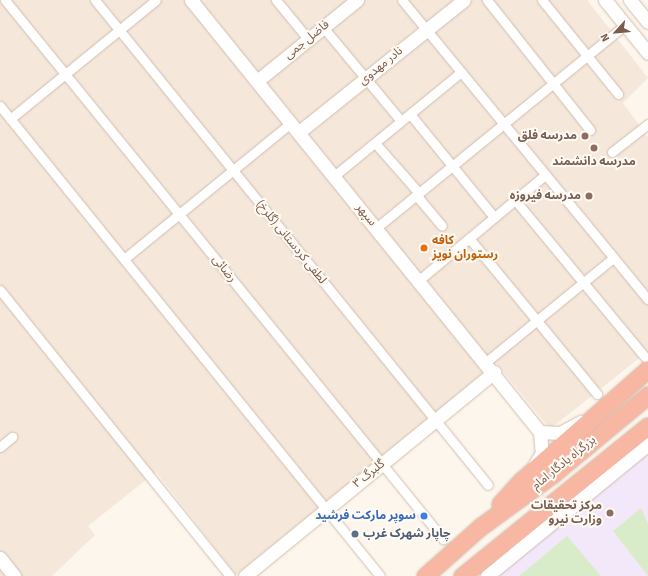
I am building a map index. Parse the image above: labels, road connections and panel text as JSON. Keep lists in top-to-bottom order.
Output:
{
  "streets": {
    "highway": ["بزرگراه یادگار امام"],
    "street": [
      "فاضل جمی",
      "نادر مهدوی",
      "سپهر",
      "لطفی کردستانی (گلرخ)",
      "رضائی",
      "گلبرگ ۳"
    ]
  },
  "crossings": [
    ["فاضل جمی", "سپهر"],
    ["نادر مهدوی", "سپهر"],
    ["سپهر", "گلبرگ ۳"],
    ["لطفی کردستانی (گلرخ)", "گلبرگ ۳"],
    ["رضائی", "گلبرگ ۳"]
  ],
  "places": [
    "مدرسه فلق",
    "مدرسه دانشمند",
    "مدرسه فیروزه",
    "کافه رستوران نویز",
    "مرکز تحقیقات وزارت نیرو",
    "سوپر مارکت فرشید",
    "چاپار شهرک غرب"
  ],
  "north": "bottom left"
}
